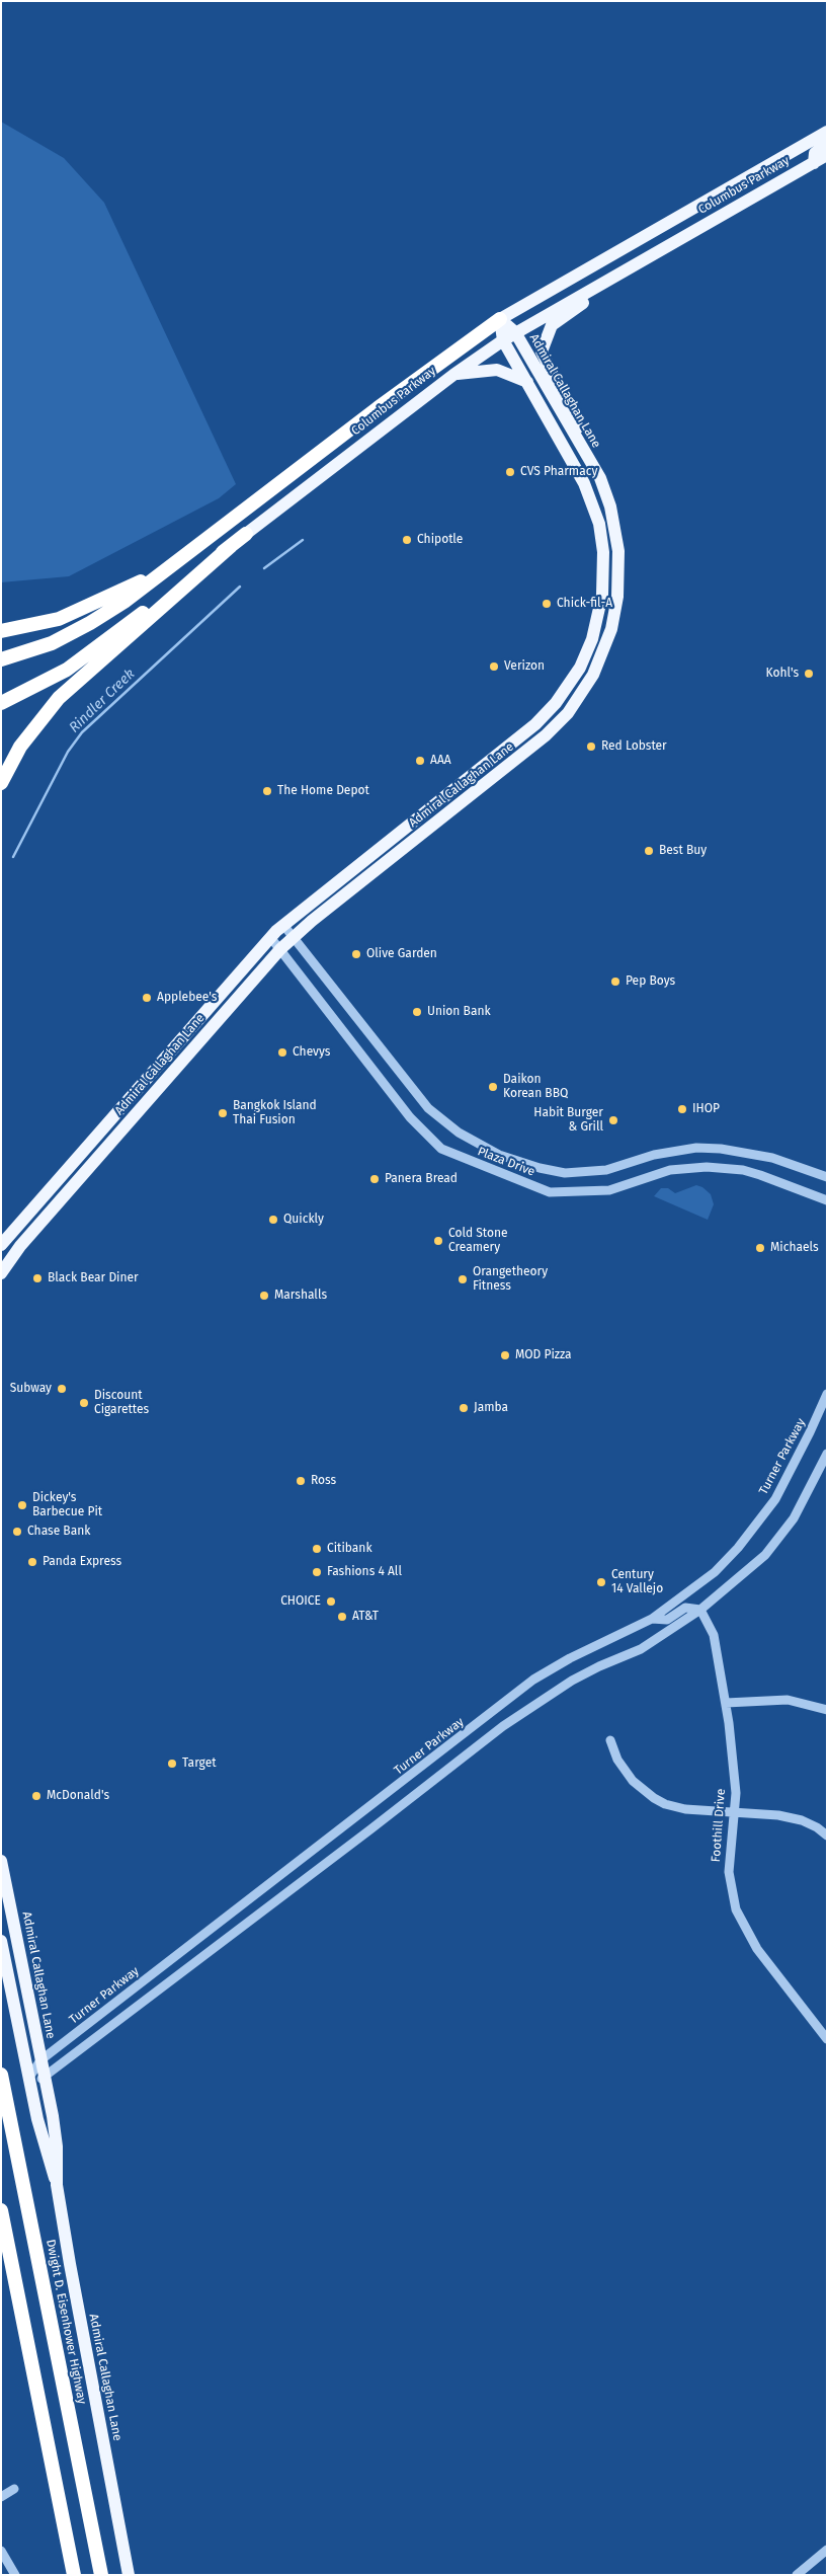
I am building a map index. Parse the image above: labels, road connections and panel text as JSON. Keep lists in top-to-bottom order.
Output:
{
  "streets": {
    "highway": ["Columbus Parkway", "Dwight D. Eisenhower Highway"],
    "main road": ["Admiral Callaghan Lane"],
    "street": ["Plaza Drive", "Turner Parkway", "Foothill Drive"]
  },
  "crossings": [
    ["Columbus Parkway", "Admiral Callaghan Lane"],
    ["Admiral Callaghan Lane", "Plaza Drive"],
    ["Admiral Callaghan Lane", "Turner Parkway"]
  ],
  "water": ["Rindler Creek"],
  "places": [
    "CVS Pharmacy",
    "Chipotle",
    "Chick-fil-A",
    "Verizon",
    "Kohl's",
    "Red Lobster",
    "AAA",
    "The Home Depot",
    "Best Buy",
    "Olive Garden",
    "Pep Boys",
    "Applebee's",
    "Union Bank",
    "Chevys",
    "Daikon Korean BBQ",
    "IHOP",
    "Bangkok Island Thai Fusion",
    "Habit Burger & Grill",
    "Panera Bread",
    "Quickly",
    "Cold Stone Creamery",
    "Michaels",
    "Black Bear Diner",
    "Orangetheory Fitness",
    "Marshalls",
    "MOD Pizza",
    "Subway",
    "Discount Cigarettes",
    "Jamba",
    "Ross",
    "Dickey's Barbecue Pit",
    "Chase Bank",
    "Citibank",
    "Panda Express",
    "Fashions 4 All",
    "Century 14 Vallejo",
    "CHOICE",
    "AT&T",
    "Target",
    "McDonald's"
  ]
}
